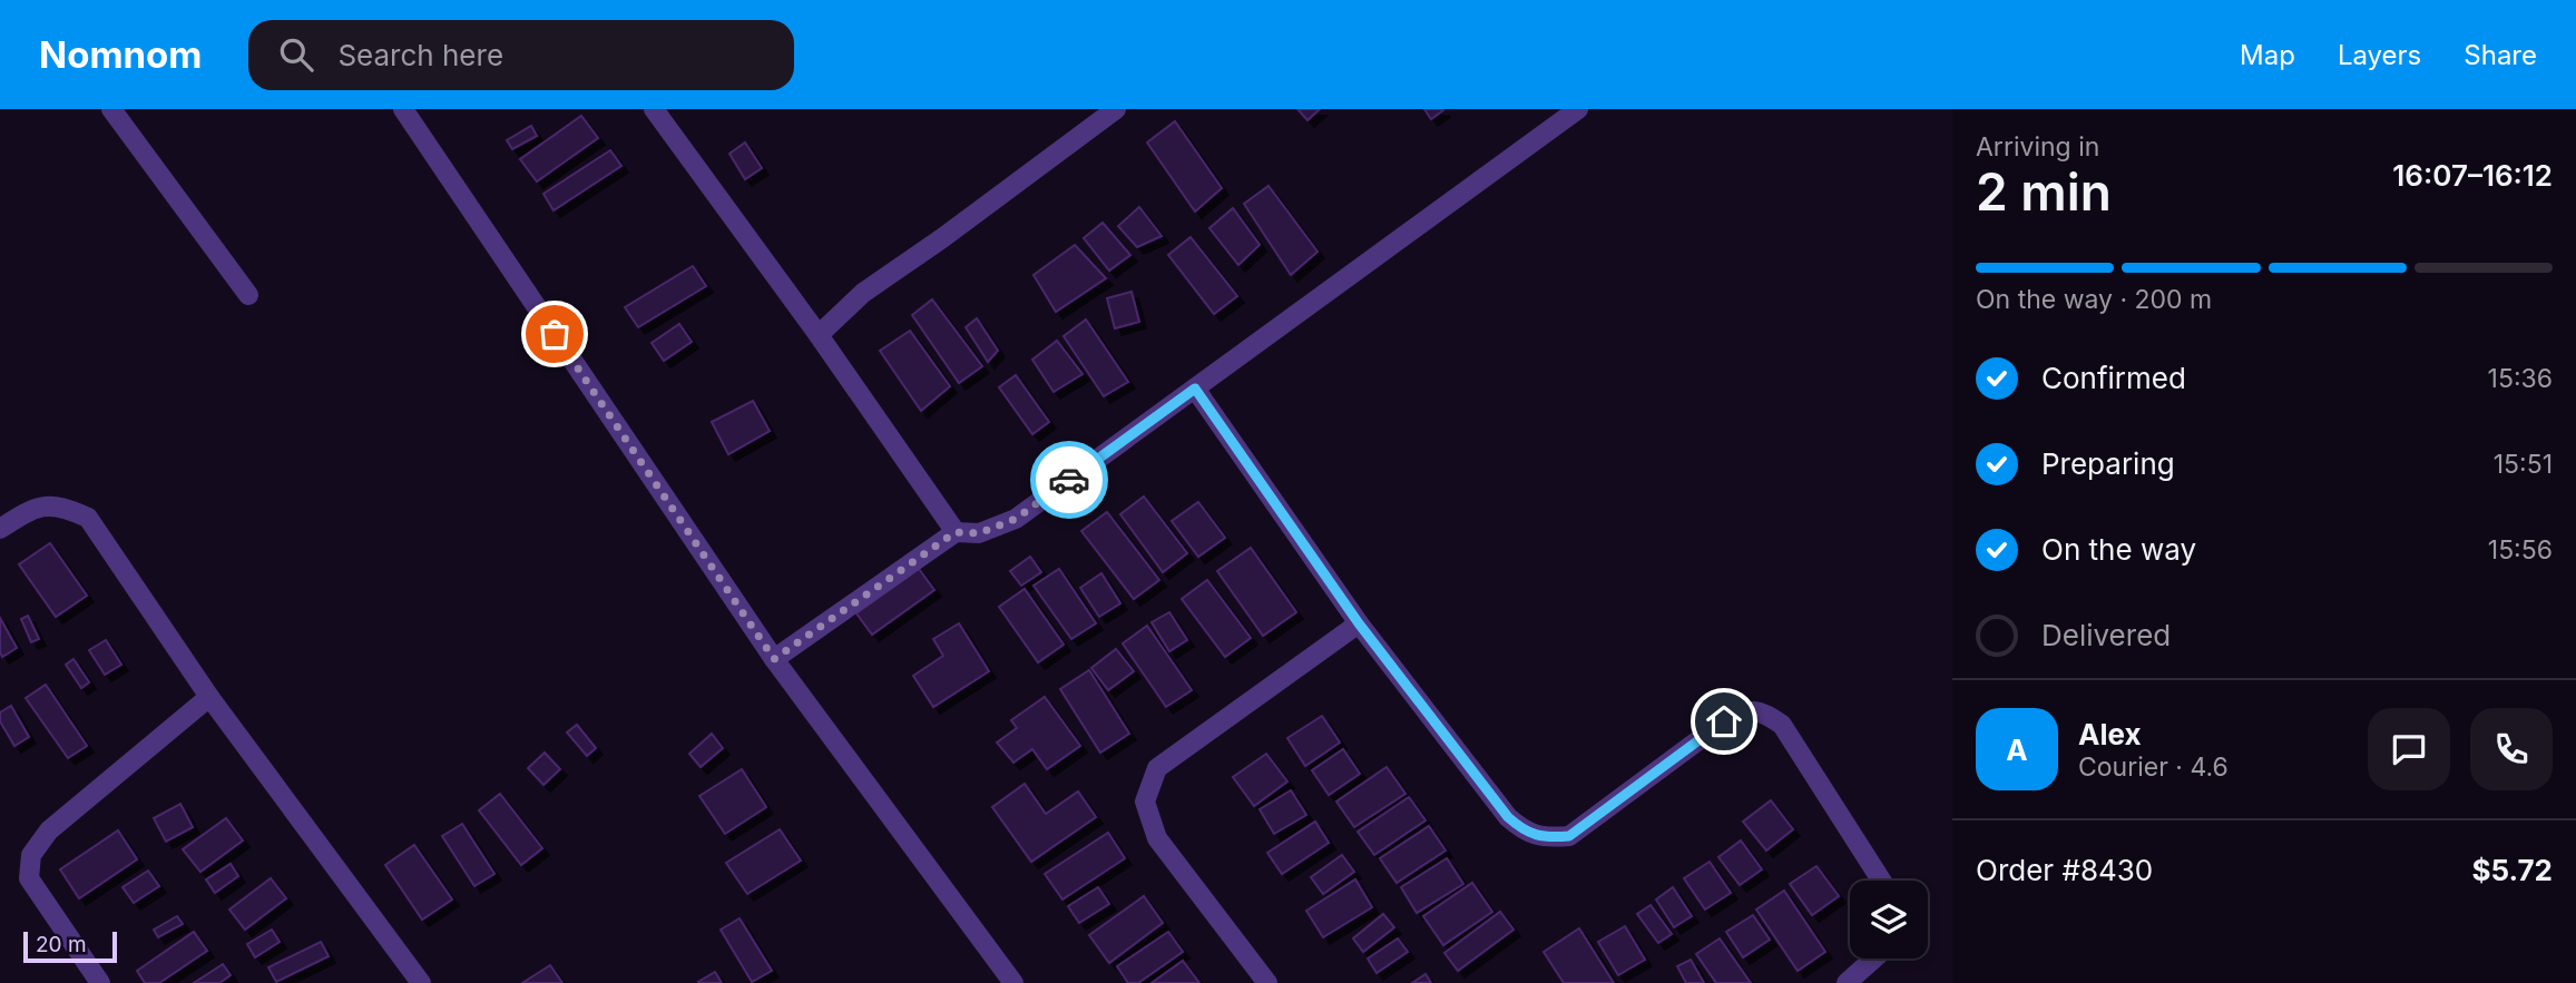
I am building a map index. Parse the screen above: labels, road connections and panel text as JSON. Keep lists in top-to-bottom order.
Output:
{
  "scale_bar": "20 m",
  "page": {
    "header": "Nomnom",
    "search": "Search here",
    "nav": ["Map", "Layers", "Share"],
    "heading": ["2 min", "Arriving in", "16:07–16:12"],
    "panel": [
      "Alex",
      "Courier · 4.6",
      "Order #8430",
      "$5.72"
    ],
    "bar": "On the way · 200 m",
    "list": [
      ["Confirmed", "15:36"],
      ["Preparing", "15:51"],
      ["On the way", "15:56"],
      "Delivered"
    ],
    "round": "A",
    "scale": "20 m"
  }
}
